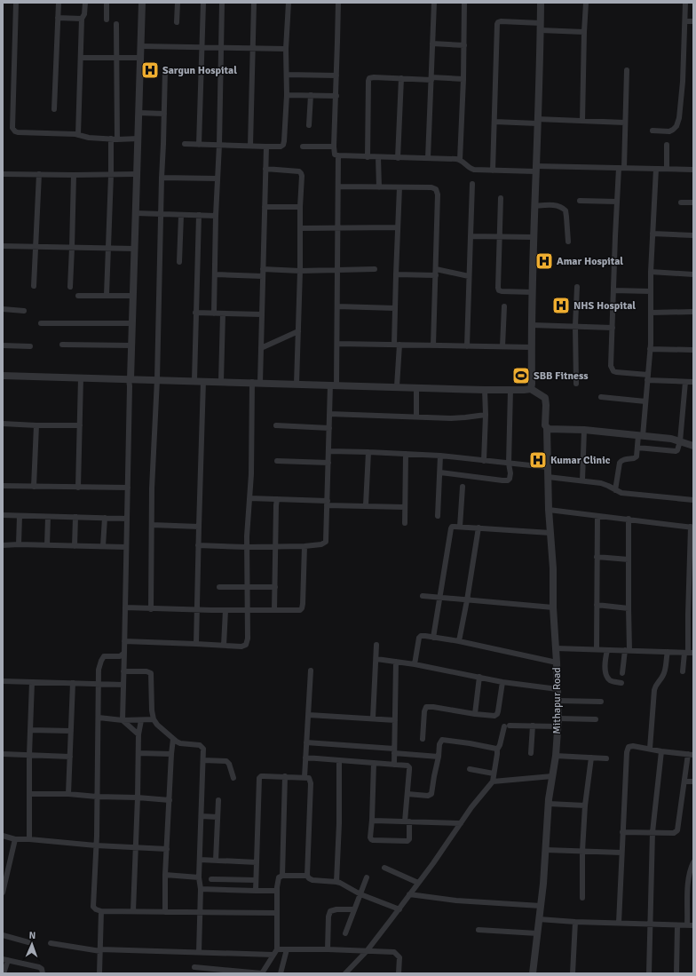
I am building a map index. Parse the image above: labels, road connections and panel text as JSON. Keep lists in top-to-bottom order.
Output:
{
  "streets": {
    "street": ["Mithapur Road"]
  },
  "places": {
    "hospital": [
      "Sargun Hospital",
      "Amar Hospital",
      "NHS Hospital",
      "Kumar Clinic"
    ],
    "sports": ["SBB Fitness"]
  },
  "north": "top"
}
